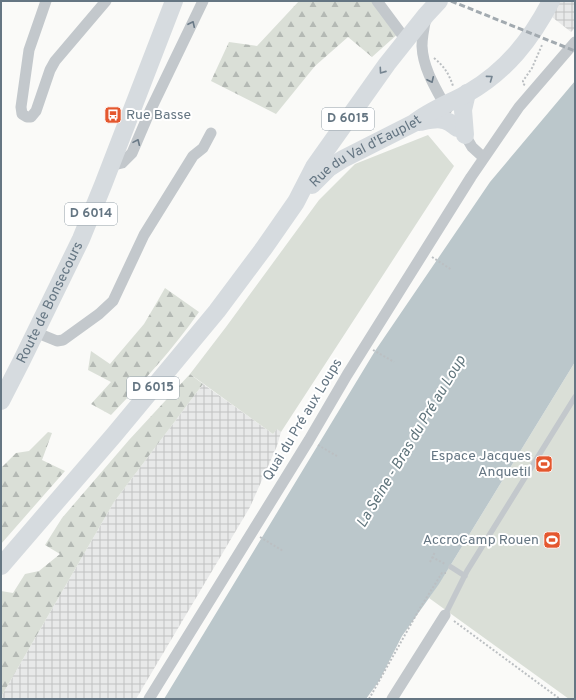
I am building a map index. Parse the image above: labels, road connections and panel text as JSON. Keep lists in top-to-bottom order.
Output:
{
  "streets": {
    "main road": [
      "D 6015",
      "Rue du Val d'Eauplet",
      "D 6014",
      "Route de Bonsecours"
    ],
    "street": ["Quai du Pré aux Loups"]
  },
  "crossings": [
    ["D 6015", "Rue du Val d'Eauplet"]
  ],
  "water": ["La Seine - Bras du Pré au Loup"],
  "places": {
    "bus stop": ["Rue Basse"],
    "sports": ["Espace Jacques Anquetil", "AccroCamp Rouen"]
  }
}
